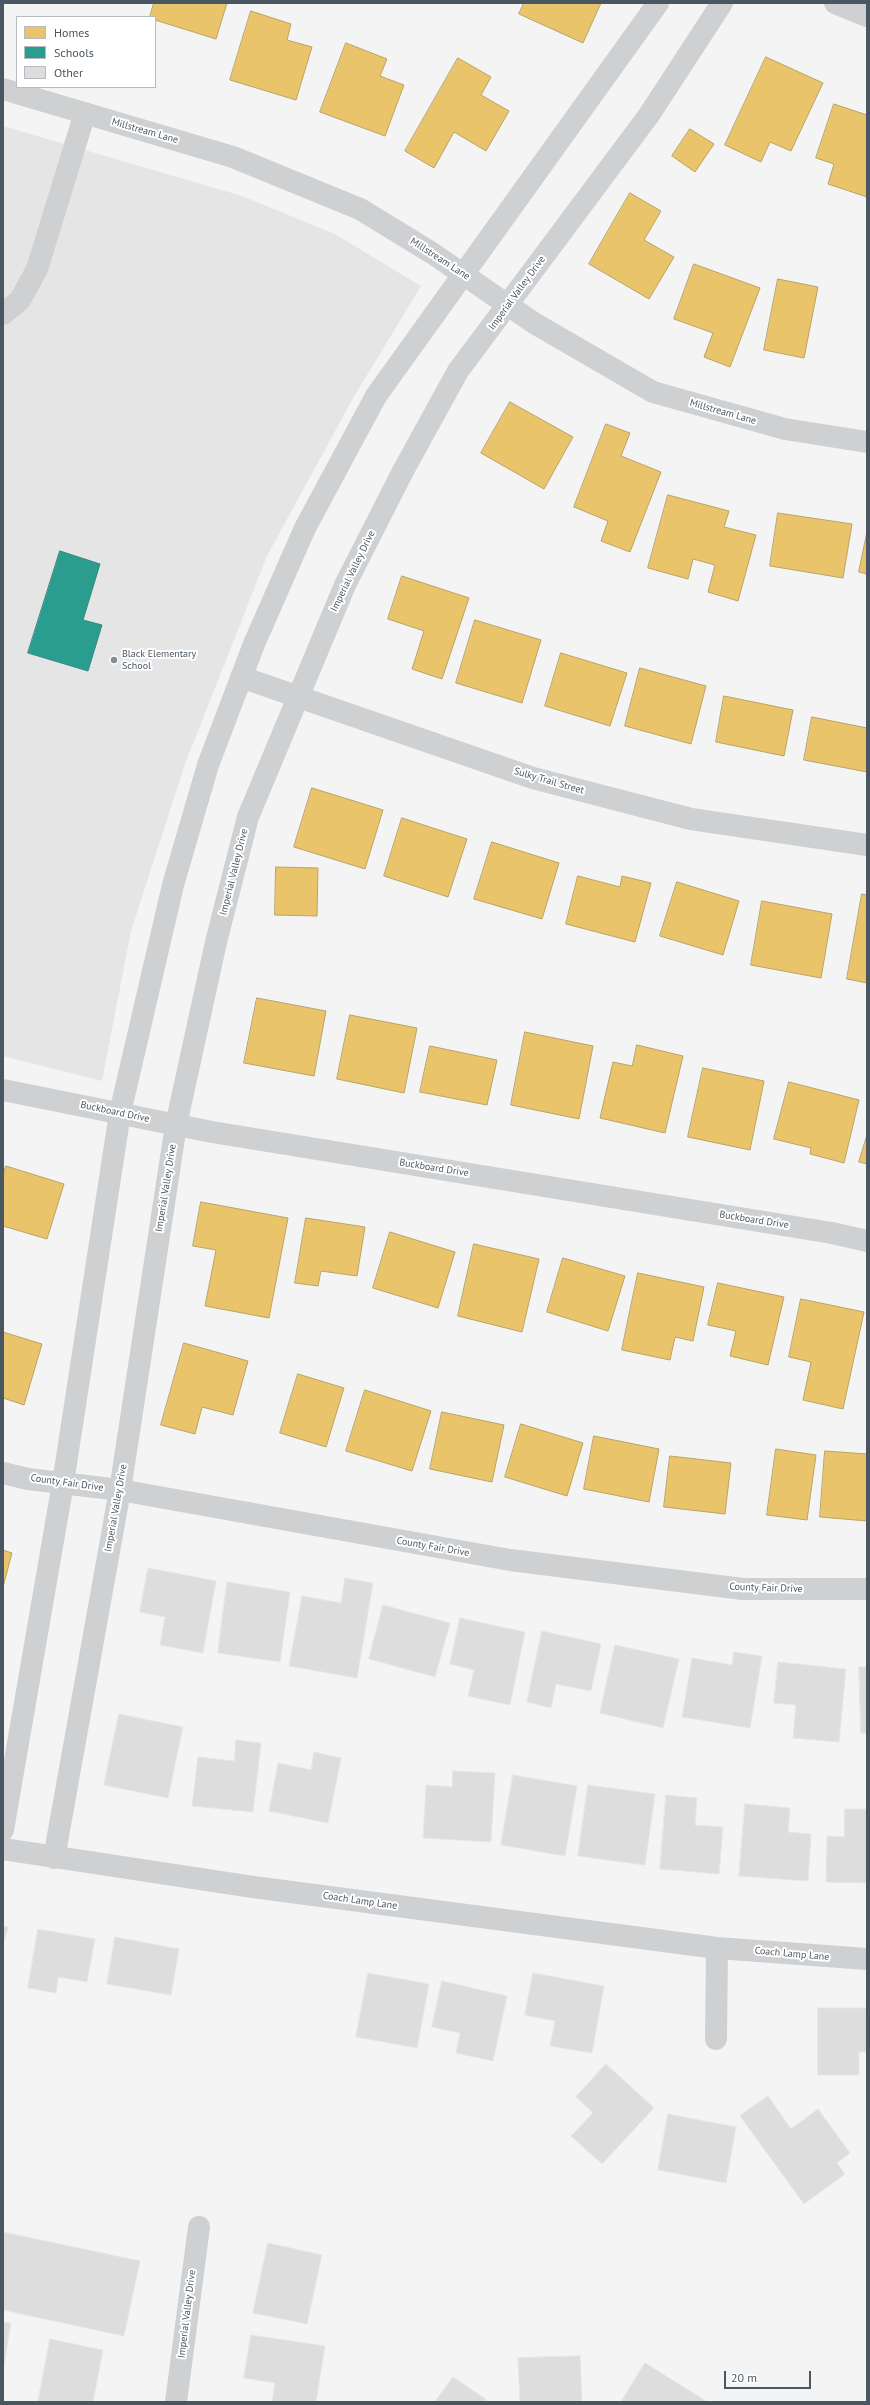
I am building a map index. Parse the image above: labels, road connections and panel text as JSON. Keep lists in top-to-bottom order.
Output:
{
  "streets": {
    "street": [
      "Millstream Lane",
      "Imperial Valley Drive",
      "Sulky Trail Street",
      "Buckboard Drive",
      "County Fair Drive",
      "Coach Lamp Lane"
    ]
  },
  "crossings": [
    ["Millstream Lane", "Imperial Valley Drive"],
    ["Imperial Valley Drive", "Sulky Trail Street"],
    ["Imperial Valley Drive", "Buckboard Drive"],
    ["Imperial Valley Drive", "County Fair Drive"],
    ["Imperial Valley Drive", "Coach Lamp Lane"]
  ],
  "places": ["Black Elementary School"],
  "legend": ["Homes", "Schools", "Other"],
  "scale_bar": "20 m"
}
